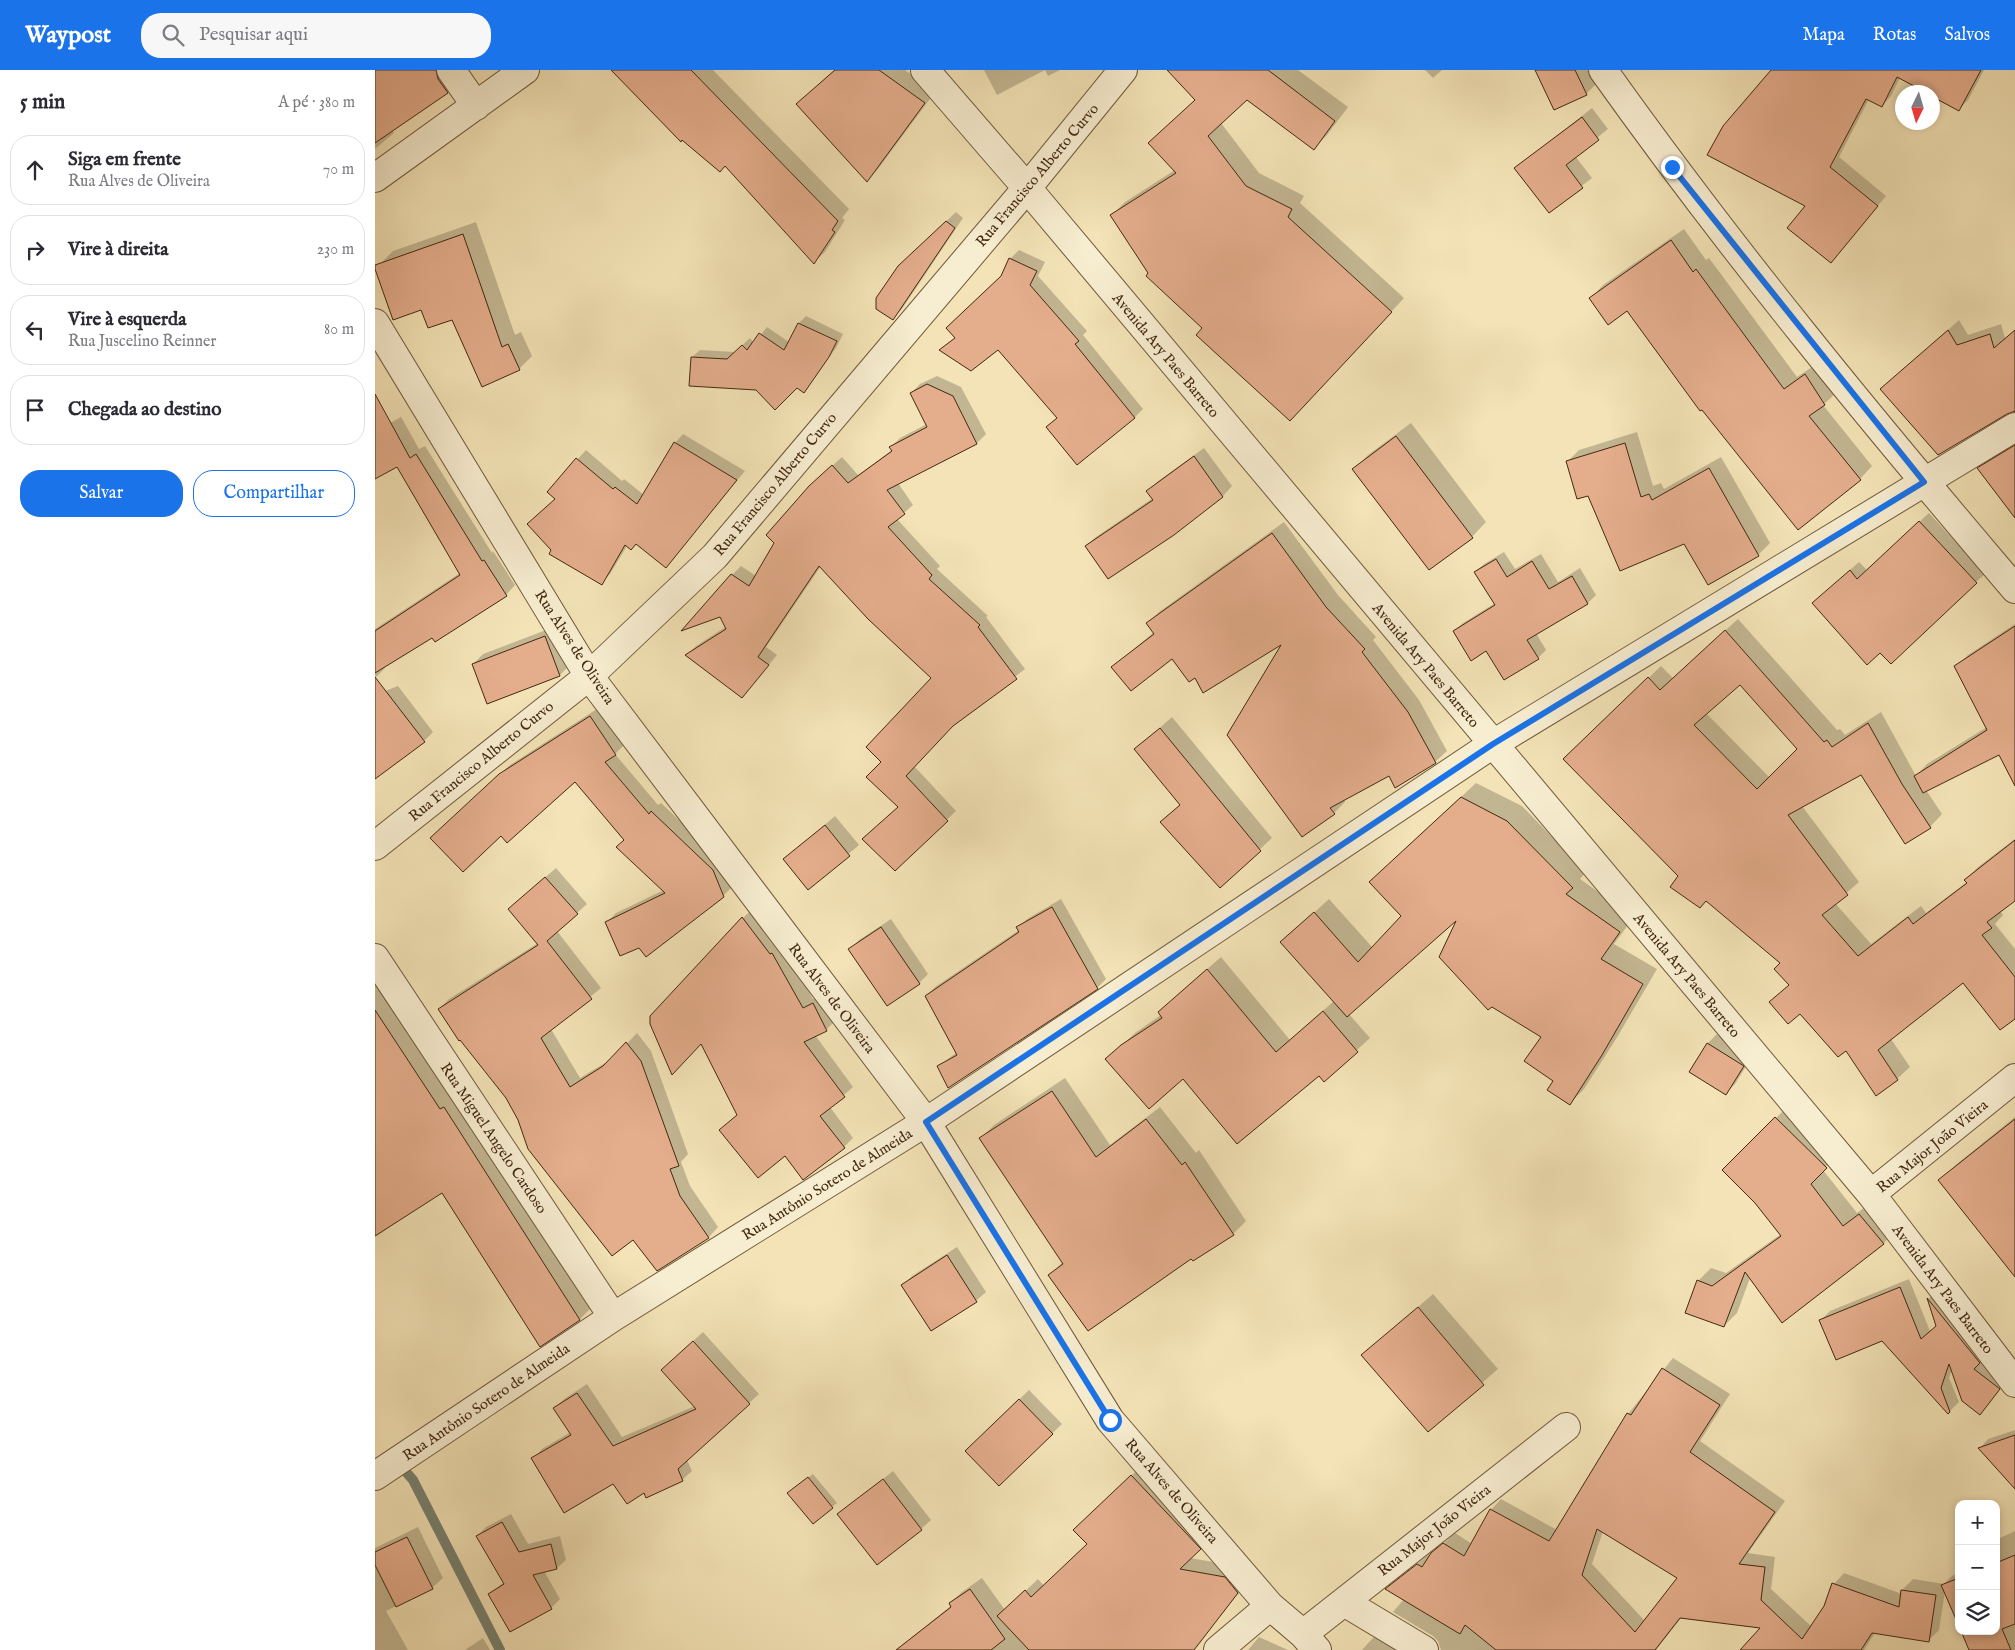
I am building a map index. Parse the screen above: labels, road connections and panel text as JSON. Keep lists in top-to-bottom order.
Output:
{
  "streets": {
    "street": [
      "Rua Francisco Alberto Curvo",
      "Avenida Ary Paes Barreto",
      "Rua Alves de Oliveira",
      "Rua Miguel Angelo Cardoso",
      "Rua Major João Vieira",
      "Rua Antônio Sotero de Almeida"
    ]
  },
  "crossings": [
    ["Rua Francisco Alberto Curvo", "Avenida Ary Paes Barreto"],
    ["Rua Francisco Alberto Curvo", "Rua Alves de Oliveira"],
    ["Avenida Ary Paes Barreto", "Rua Major João Vieira"],
    ["Avenida Ary Paes Barreto", "Rua Antônio Sotero de Almeida"],
    ["Rua Alves de Oliveira", "Rua Major João Vieira"],
    ["Rua Alves de Oliveira", "Rua Antônio Sotero de Almeida"],
    ["Rua Miguel Angelo Cardoso", "Rua Antônio Sotero de Almeida"]
  ],
  "north": "bottom",
  "page": {
    "header": "Waypost",
    "search": "Pesquisar aqui",
    "nav": ["Mapa", "Rotas", "Salvos"],
    "heading": ["5 min", "A pé · 380 m"],
    "list": [
      ["Siga em frente", "Rua Alves de Oliveira", "70 m"],
      ["Vire à direita", "230 m"],
      ["Vire à esquerda", "Rua Juscelino Reinner", "80 m"],
      "Chegada ao destino"
    ],
    "buttons": ["Salvar", "Compartilhar"],
    "map_buttons": ["+", "−"]
  }
}
